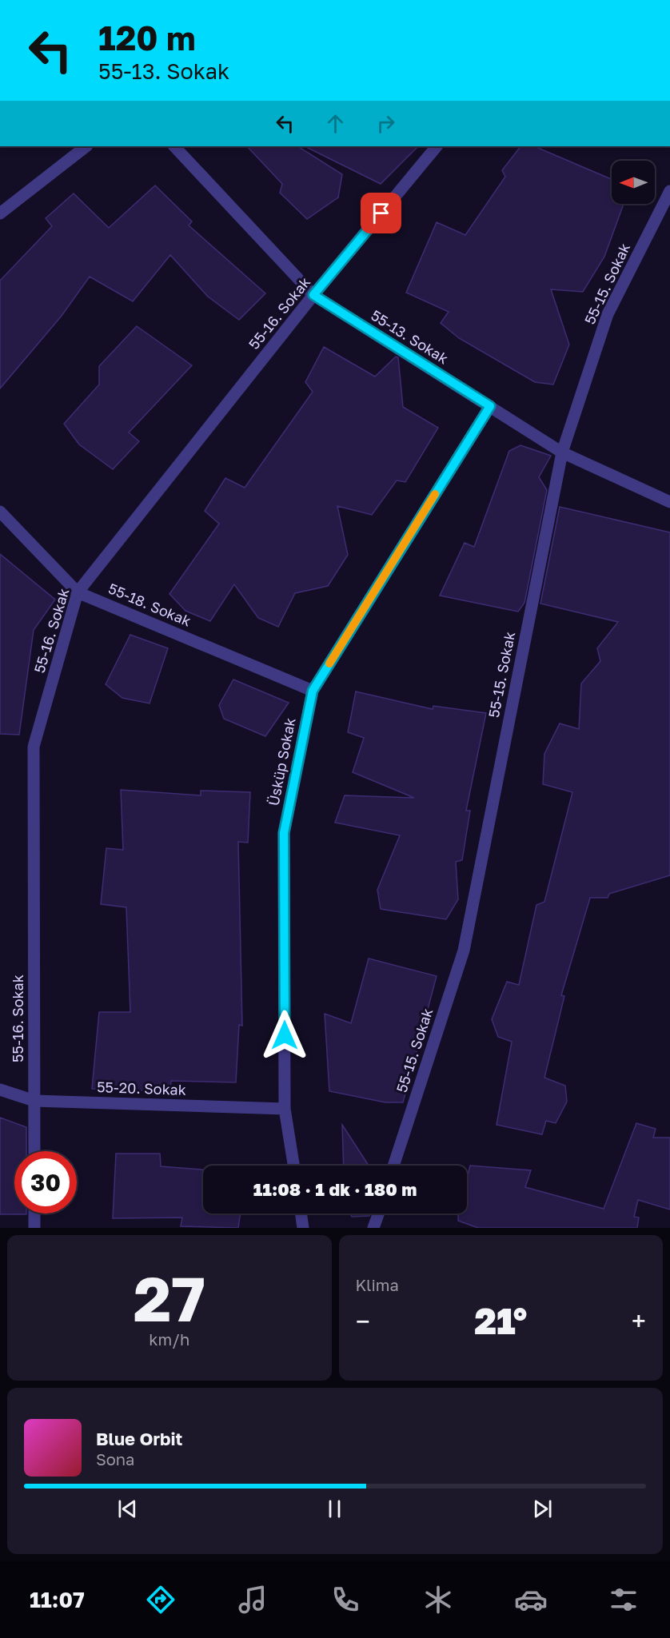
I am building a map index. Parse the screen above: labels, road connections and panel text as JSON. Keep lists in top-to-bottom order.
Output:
{
  "streets": {
    "street": [
      "55-15. Sokak",
      "55-16. Sokak",
      "55-13. Sokak",
      "55-18. Sokak",
      "Üsküp Sokak",
      "55-20. Sokak"
    ]
  },
  "crossings": [
    ["55-15. Sokak", "55-13. Sokak"],
    ["55-16. Sokak", "55-13. Sokak"],
    ["55-16. Sokak", "55-18. Sokak"],
    ["55-16. Sokak", "55-20. Sokak"],
    ["55-13. Sokak", "Üsküp Sokak"],
    ["55-18. Sokak", "Üsküp Sokak"],
    ["Üsküp Sokak", "55-20. Sokak"]
  ],
  "north": "left",
  "page": {
    "turn": ["120 m", "55-13. Sokak"],
    "limit": "30",
    "trip": "11:08 · 1 dk · 180 m",
    "tile": [
      ["27", "km/h"],
      "Klima"
    ],
    "heat": ["−", "21°", "+"],
    "song": ["Blue Orbit", "Sona"],
    "tabs": "11:07"
  }
}
